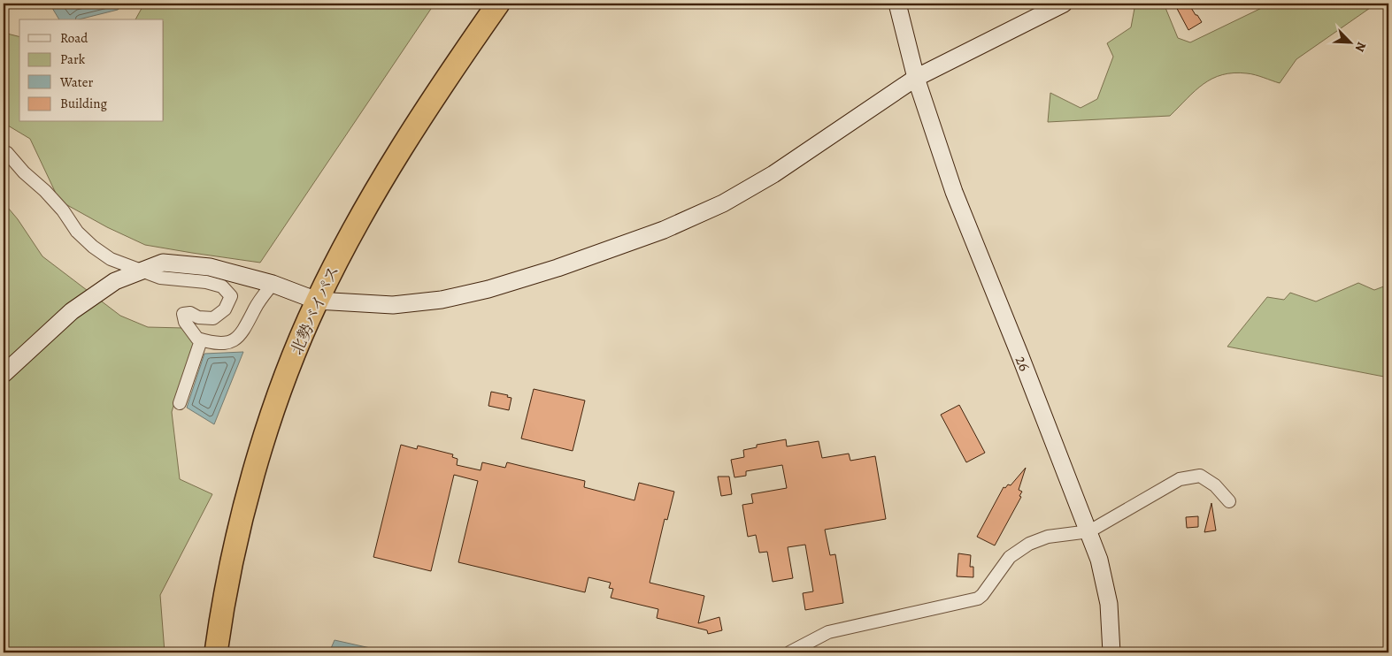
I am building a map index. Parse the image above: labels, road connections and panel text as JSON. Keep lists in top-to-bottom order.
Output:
{
  "streets": {
    "highway": ["北勢バイパス"],
    "street": ["26"]
  },
  "legend": [
    "Road",
    "Park",
    "Water",
    "Building"
  ],
  "north": "bottom right"
}
